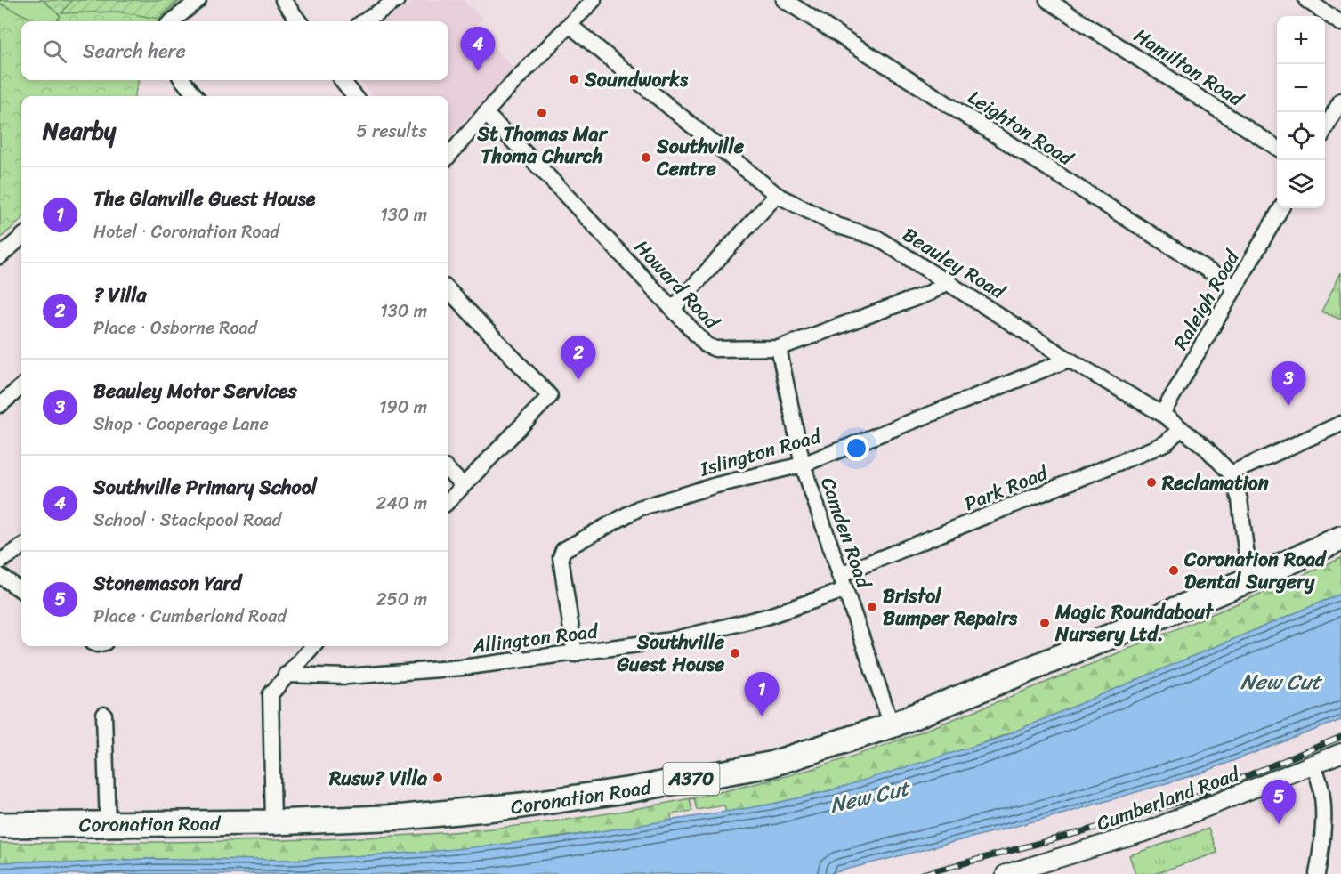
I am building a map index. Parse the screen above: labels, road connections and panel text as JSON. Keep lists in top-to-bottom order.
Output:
{
  "streets": {
    "highway": ["A370", "Coronation Road"],
    "street": [
      "Hamilton Road",
      "Leighton Road",
      "Beauley Road",
      "Howard Road",
      "Raleigh Road",
      "Islington Road",
      "Park Road",
      "Camden Road",
      "Allington Road",
      "Cumberland Road"
    ]
  },
  "crossings": [
    ["Leighton Road", "Raleigh Road"],
    ["Beauley Road", "Howard Road"],
    ["Beauley Road", "Raleigh Road"],
    ["Beauley Road", "Islington Road"],
    ["Beauley Road", "Park Road"],
    ["Beauley Road", "Coronation Road"],
    ["Howard Road", "Camden Road"],
    ["Islington Road", "Camden Road"],
    ["Islington Road", "Allington Road"],
    ["Park Road", "Camden Road"],
    ["Camden Road", "Allington Road"],
    ["Camden Road", "Coronation Road"]
  ],
  "water": ["New Cut"],
  "places": [
    "Soundworks",
    "St Thomas Mar Thoma Church",
    "Southville Centre",
    "Reclamation",
    "Coronation Road Dental Surgery",
    "Bristol Bumper Repairs",
    "Magic Roundabout Nursery Ltd.",
    "Southville Guest House",
    "Rusw? Villa"
  ],
  "page": {
    "map_buttons": ["+", "−"],
    "search": "Search here",
    "pins": [
      "4",
      "2",
      "3",
      "1",
      "5"
    ],
    "heading": ["Nearby", "5 results"],
    "list": [
      {
        "mark": "1",
        "name": "The Glanville Guest House",
        "note": "Hotel · Coronation Road",
        "value": "130 m"
      },
      {
        "mark": "2",
        "name": "? Villa",
        "note": "Place · Osborne Road",
        "value": "130 m"
      },
      {
        "mark": "3",
        "name": "Beauley Motor Services",
        "note": "Shop · Cooperage Lane",
        "value": "190 m"
      },
      {
        "mark": "4",
        "name": "Southville Primary School",
        "note": "School · Stackpool Road",
        "value": "240 m"
      },
      {
        "mark": "5",
        "name": "Stonemason Yard",
        "note": "Place · Cumberland Road",
        "value": "250 m"
      }
    ]
  }
}
